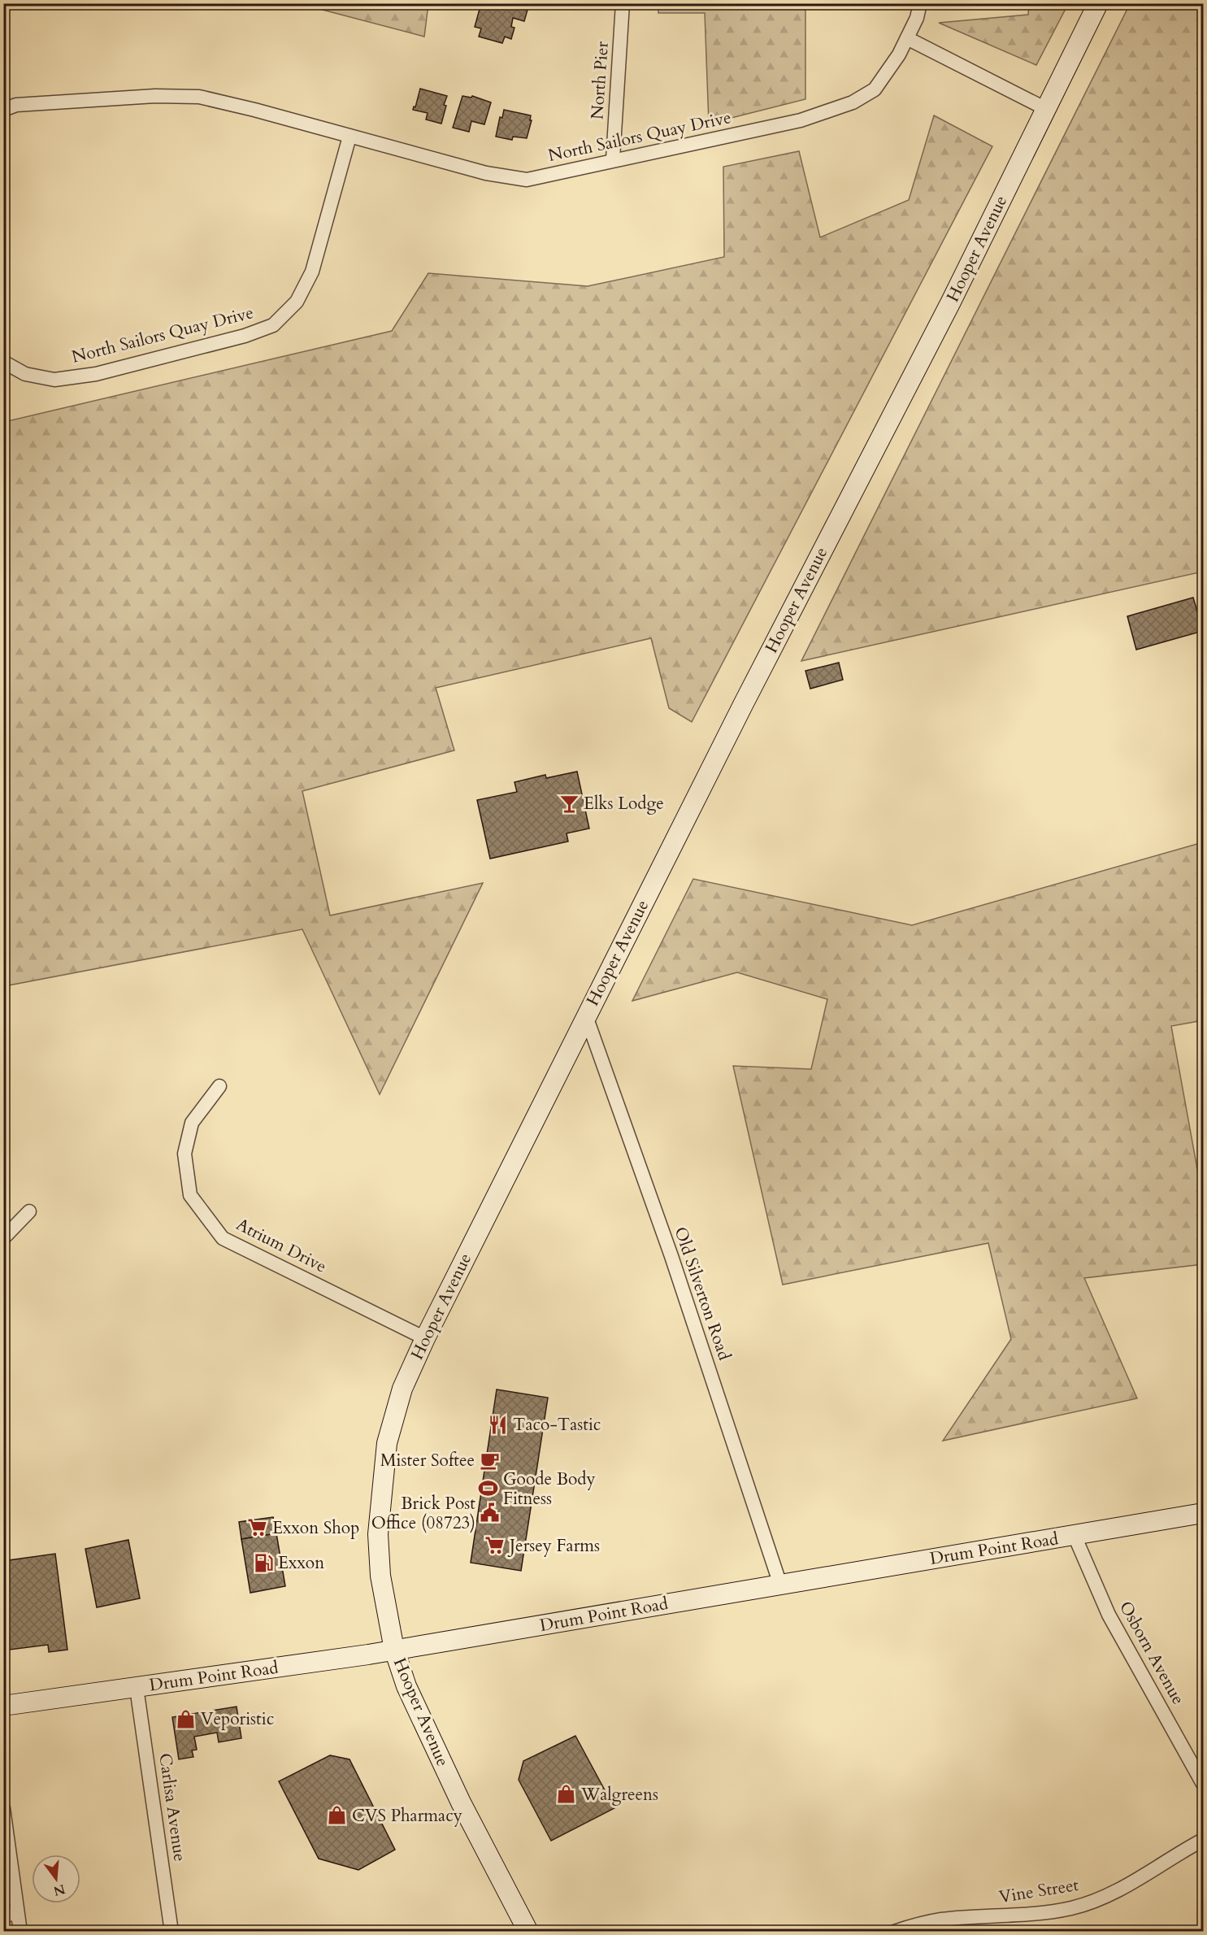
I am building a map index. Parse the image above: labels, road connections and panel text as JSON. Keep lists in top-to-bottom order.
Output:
{
  "streets": {
    "main road": ["Hooper Avenue", "Drum Point Road"],
    "street": [
      "North Pier",
      "North Sailors Quay Drive",
      "Atrium Drive",
      "Old Silverton Road",
      "Osborn Avenue",
      "Carlisa Avenue",
      "Vine Street"
    ]
  },
  "crossings": [
    ["North Pier", "North Sailors Quay Drive"],
    ["Hooper Avenue", "Atrium Drive"],
    ["Hooper Avenue", "Old Silverton Road"],
    ["Hooper Avenue", "Drum Point Road"],
    ["Old Silverton Road", "Drum Point Road"],
    ["Drum Point Road", "Osborn Avenue"],
    ["Drum Point Road", "Carlisa Avenue"]
  ],
  "places": {
    "bar": ["Elks Lodge"],
    "restaurant": ["Taco-Tastic"],
    "cafe": ["Mister Softee"],
    "sports": ["Goode Body Fitness"],
    "public building": ["Brick Post Office (08723)"],
    "supermarket": ["Exxon Shop", "Jersey Farms"],
    "fuel station": ["Exxon"],
    "shop": ["Veporistic", "Walgreens", "CVS Pharmacy"]
  },
  "north": "bottom"
}
